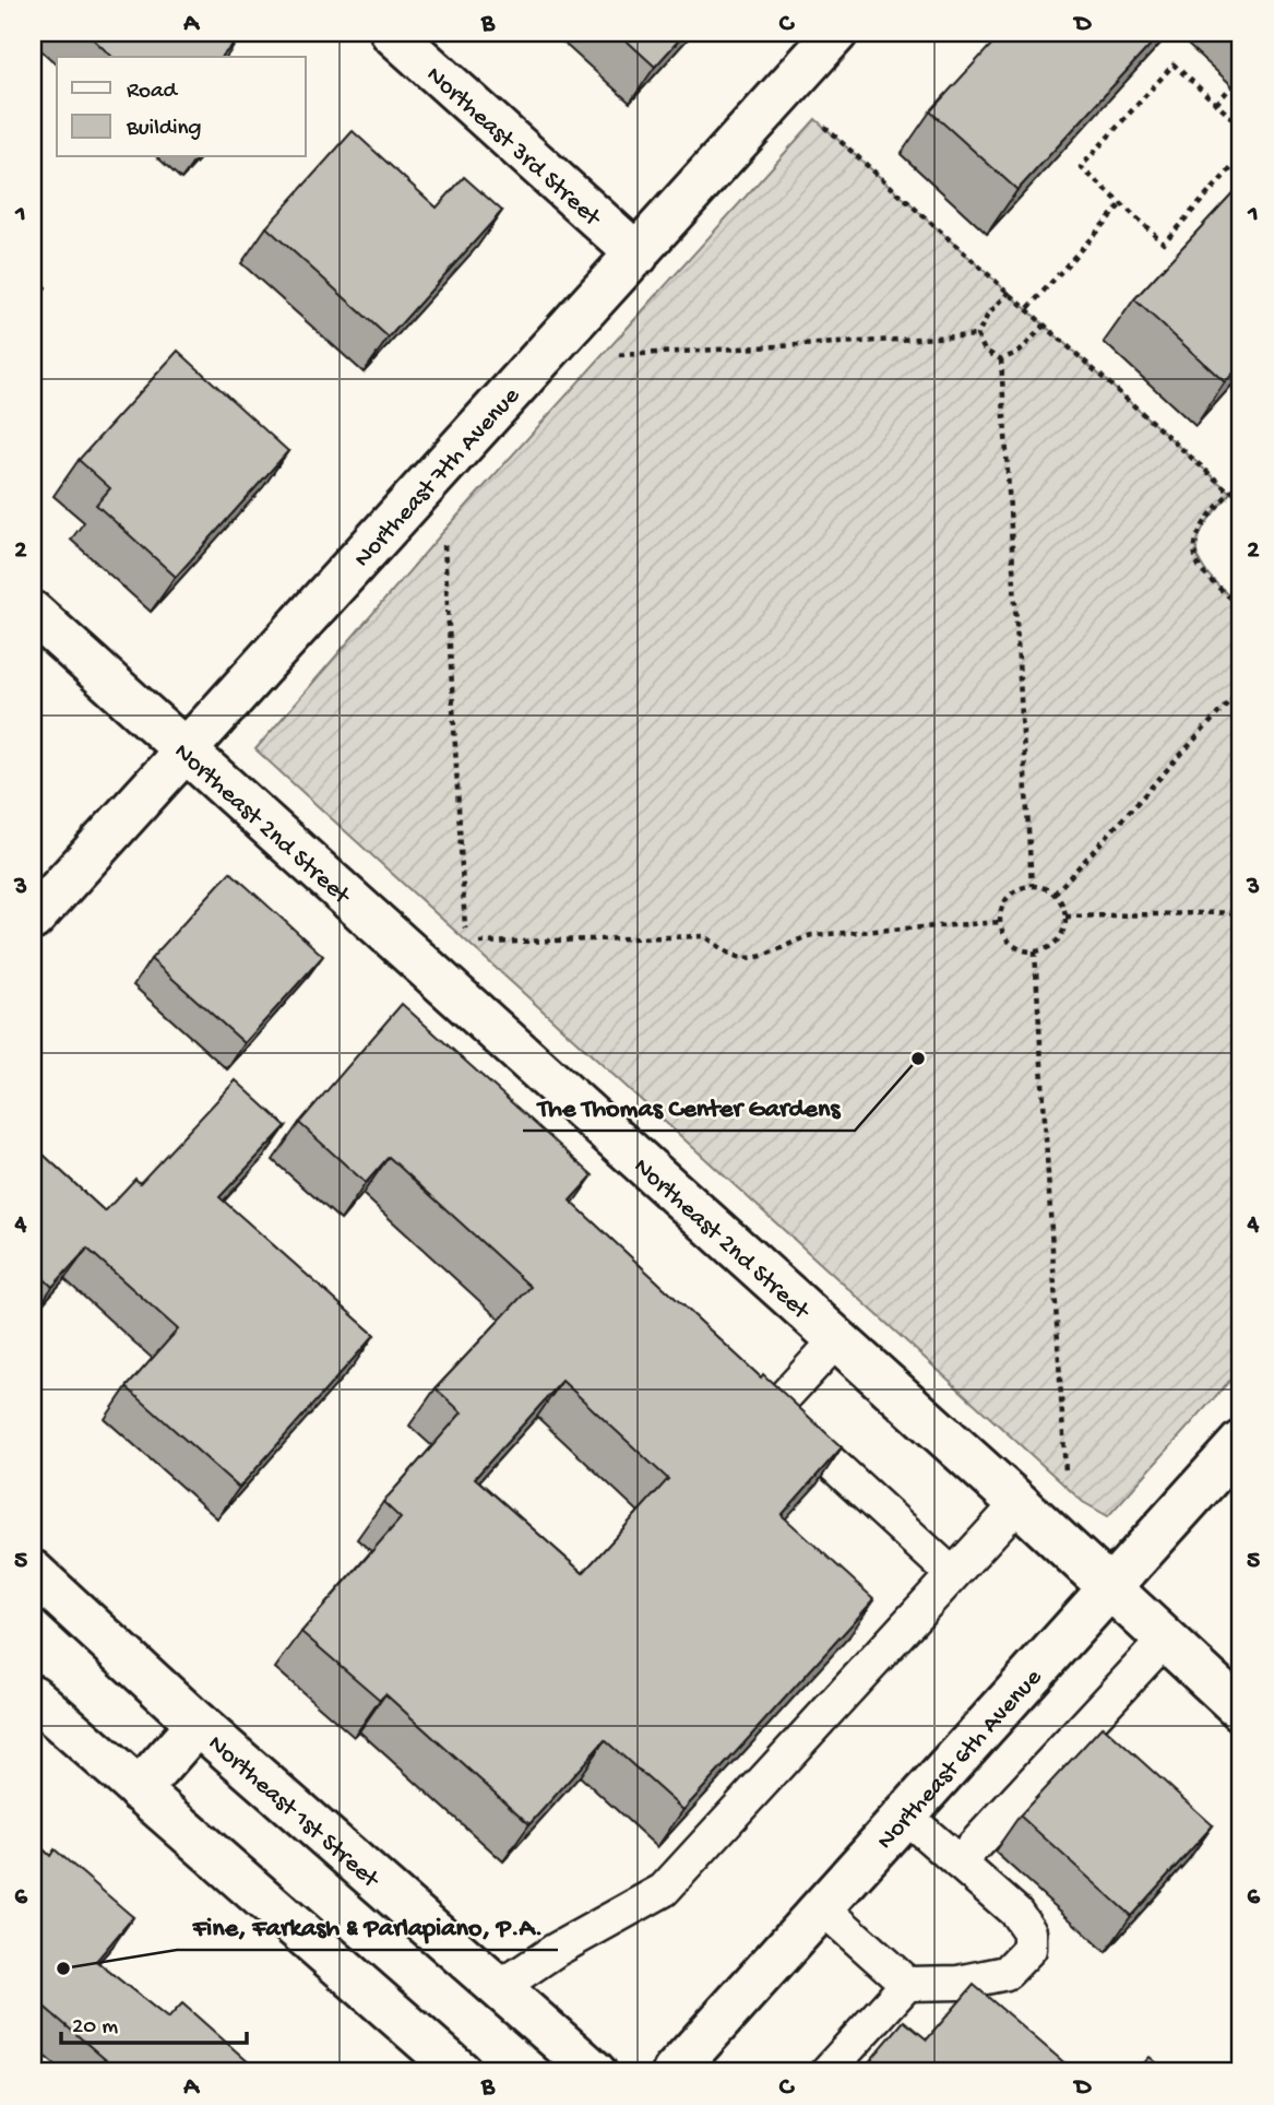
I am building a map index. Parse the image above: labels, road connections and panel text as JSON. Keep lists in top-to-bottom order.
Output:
{
  "streets": {
    "street": [
      "Northeast 3rd Street",
      "Northeast 7th Avenue",
      "Northeast 2nd Street",
      "Northeast 6th Avenue",
      "Northeast 1st Street"
    ]
  },
  "crossings": [
    ["Northeast 3rd Street", "Northeast 7th Avenue"],
    ["Northeast 7th Avenue", "Northeast 2nd Street"],
    ["Northeast 2nd Street", "Northeast 6th Avenue"]
  ],
  "places": ["The Thomas Center Gardens", "Fine, Farkash & Parlapiano, P.A."],
  "legend": ["Road", "Building"],
  "scale_bar": "20 m",
  "grid": {
    "columns": [
      "A",
      "B",
      "C",
      "D"
    ],
    "rows": [
      "1",
      "2",
      "3",
      "4",
      "5",
      "6"
    ]
  }
}
